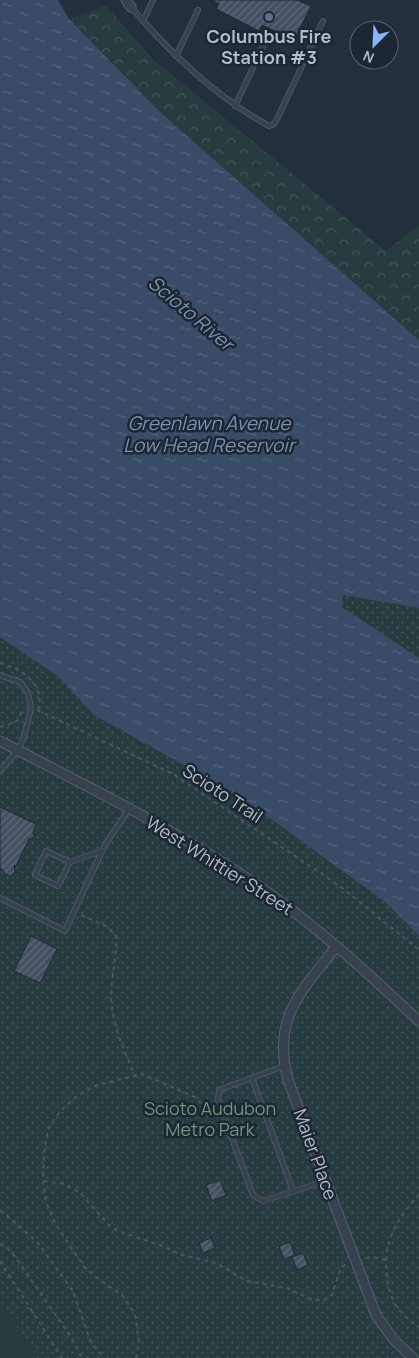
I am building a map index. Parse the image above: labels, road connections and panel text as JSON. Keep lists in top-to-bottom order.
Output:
{
  "streets": {
    "street": ["West Whittier Street", "Maier Place"],
    "path": ["Scioto Trail"]
  },
  "crossings": [
    ["West Whittier Street", "Maier Place"]
  ],
  "water": ["Scioto River", "Greenlawn Avenue Low Head Reservoir"],
  "parks": ["Scioto Audubon Metro Park"],
  "places": ["Columbus Fire Station #3"],
  "north": "bottom left"
}
